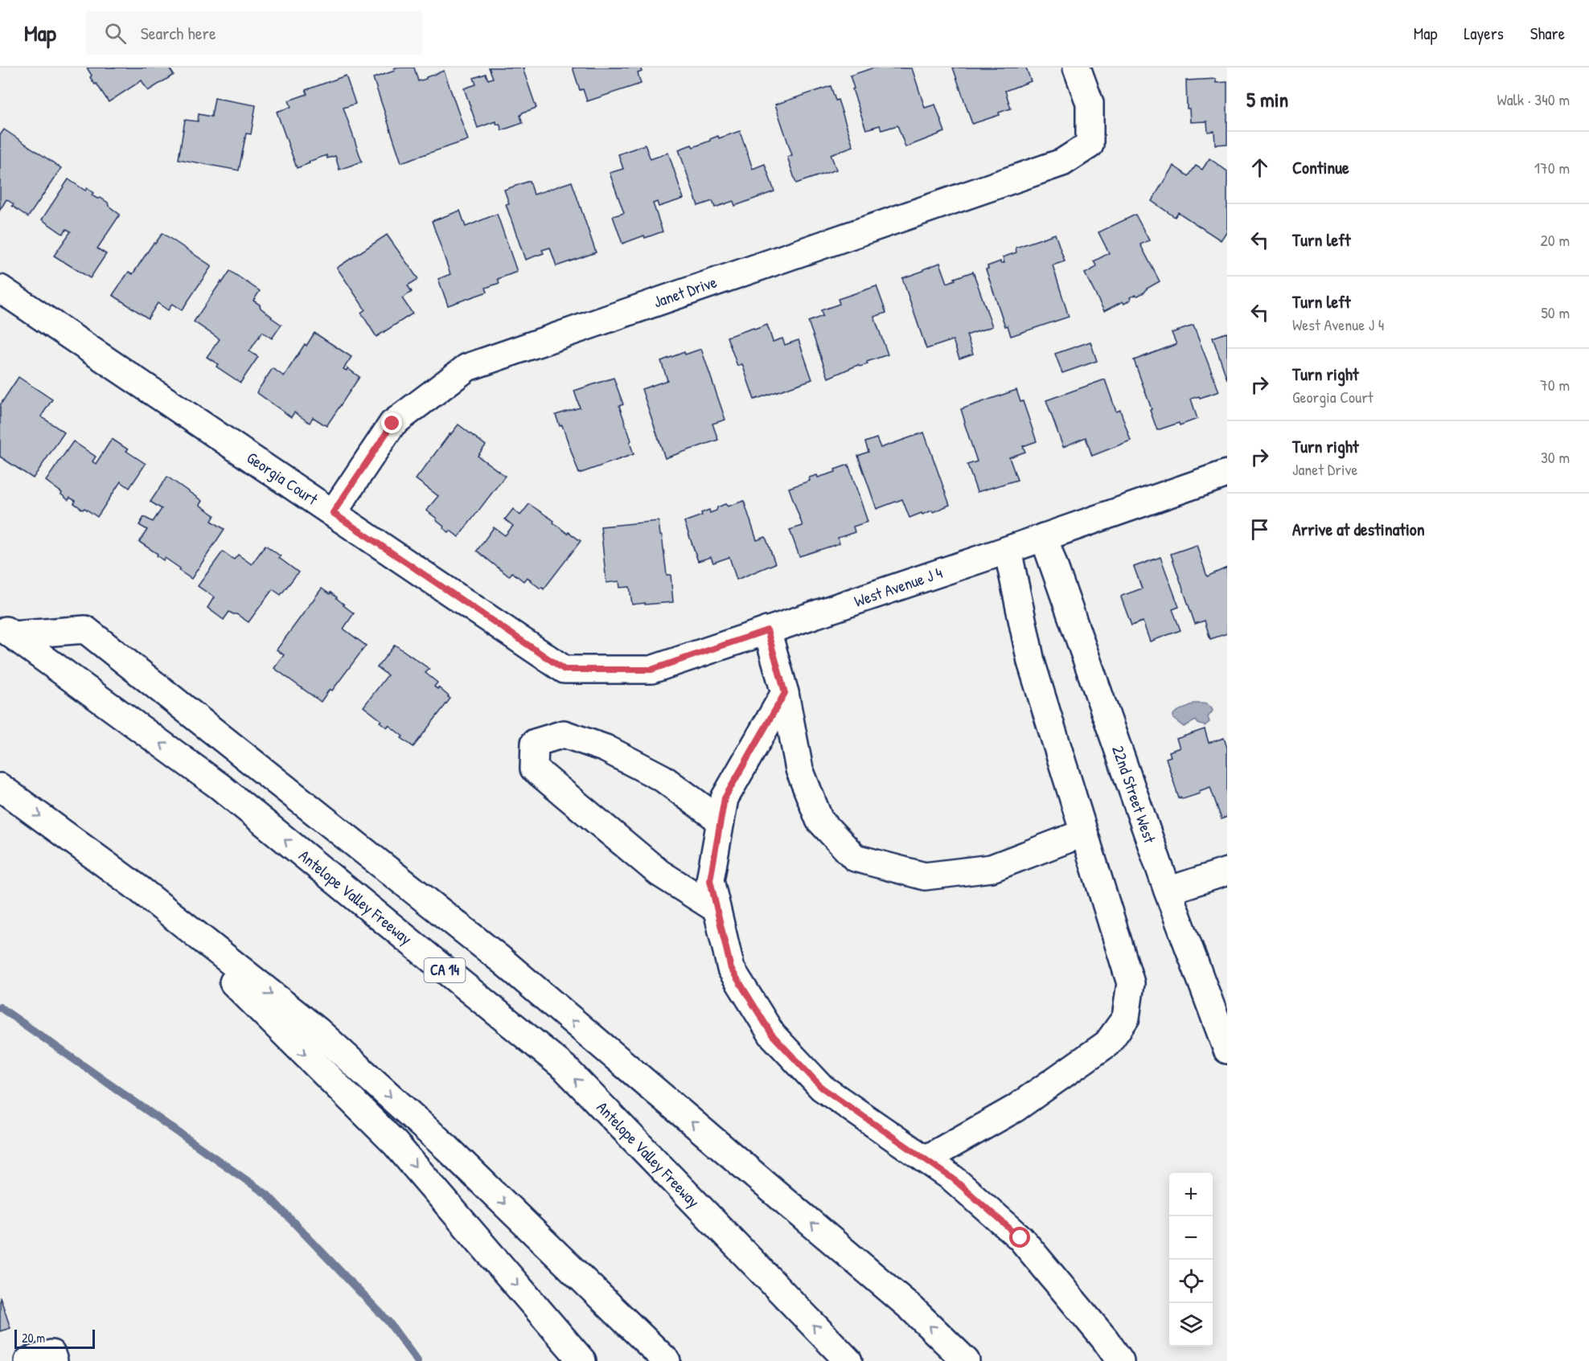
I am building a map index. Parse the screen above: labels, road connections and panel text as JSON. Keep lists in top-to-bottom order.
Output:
{
  "streets": {
    "main road": [
      "Janet Drive",
      "Georgia Court",
      "West Avenue J 4",
      "22nd Street West",
      "Antelope Valley Freeway",
      "CA 14"
    ]
  },
  "crossings": [
    ["Janet Drive", "Georgia Court"],
    ["Georgia Court", "West Avenue J 4"],
    ["West Avenue J 4", "22nd Street West"]
  ],
  "scale_bar": "20 m",
  "page": {
    "header": "Map",
    "search": "Search here",
    "nav": ["Map", "Layers", "Share"],
    "heading": ["5 min", "Walk · 340 m"],
    "list": [
      ["Continue", "170 m"],
      ["Turn left", "20 m"],
      ["Turn left", "West Avenue J 4", "50 m"],
      ["Turn right", "Georgia Court", "70 m"],
      ["Turn right", "Janet Drive", "30 m"],
      "Arrive at destination"
    ],
    "map_buttons": ["+", "−"],
    "scale": "20 m"
  }
}
